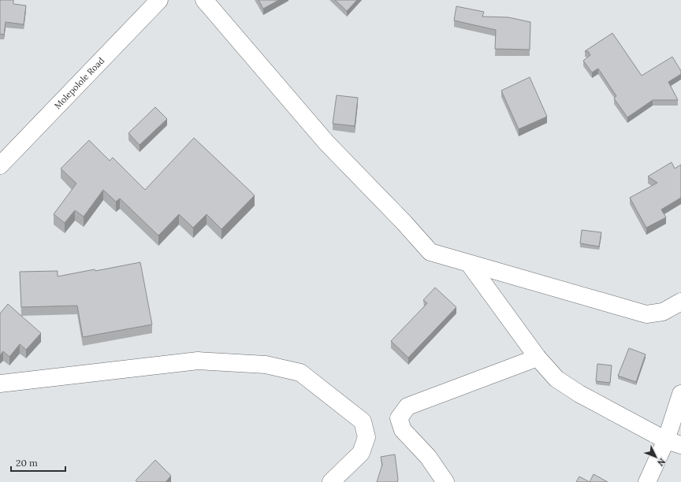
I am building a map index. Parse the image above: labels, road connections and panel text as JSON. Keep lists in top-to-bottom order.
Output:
{
  "streets": {
    "street": ["Molepolole Road"]
  },
  "scale_bar": "20 m",
  "north": "bottom right"
}
